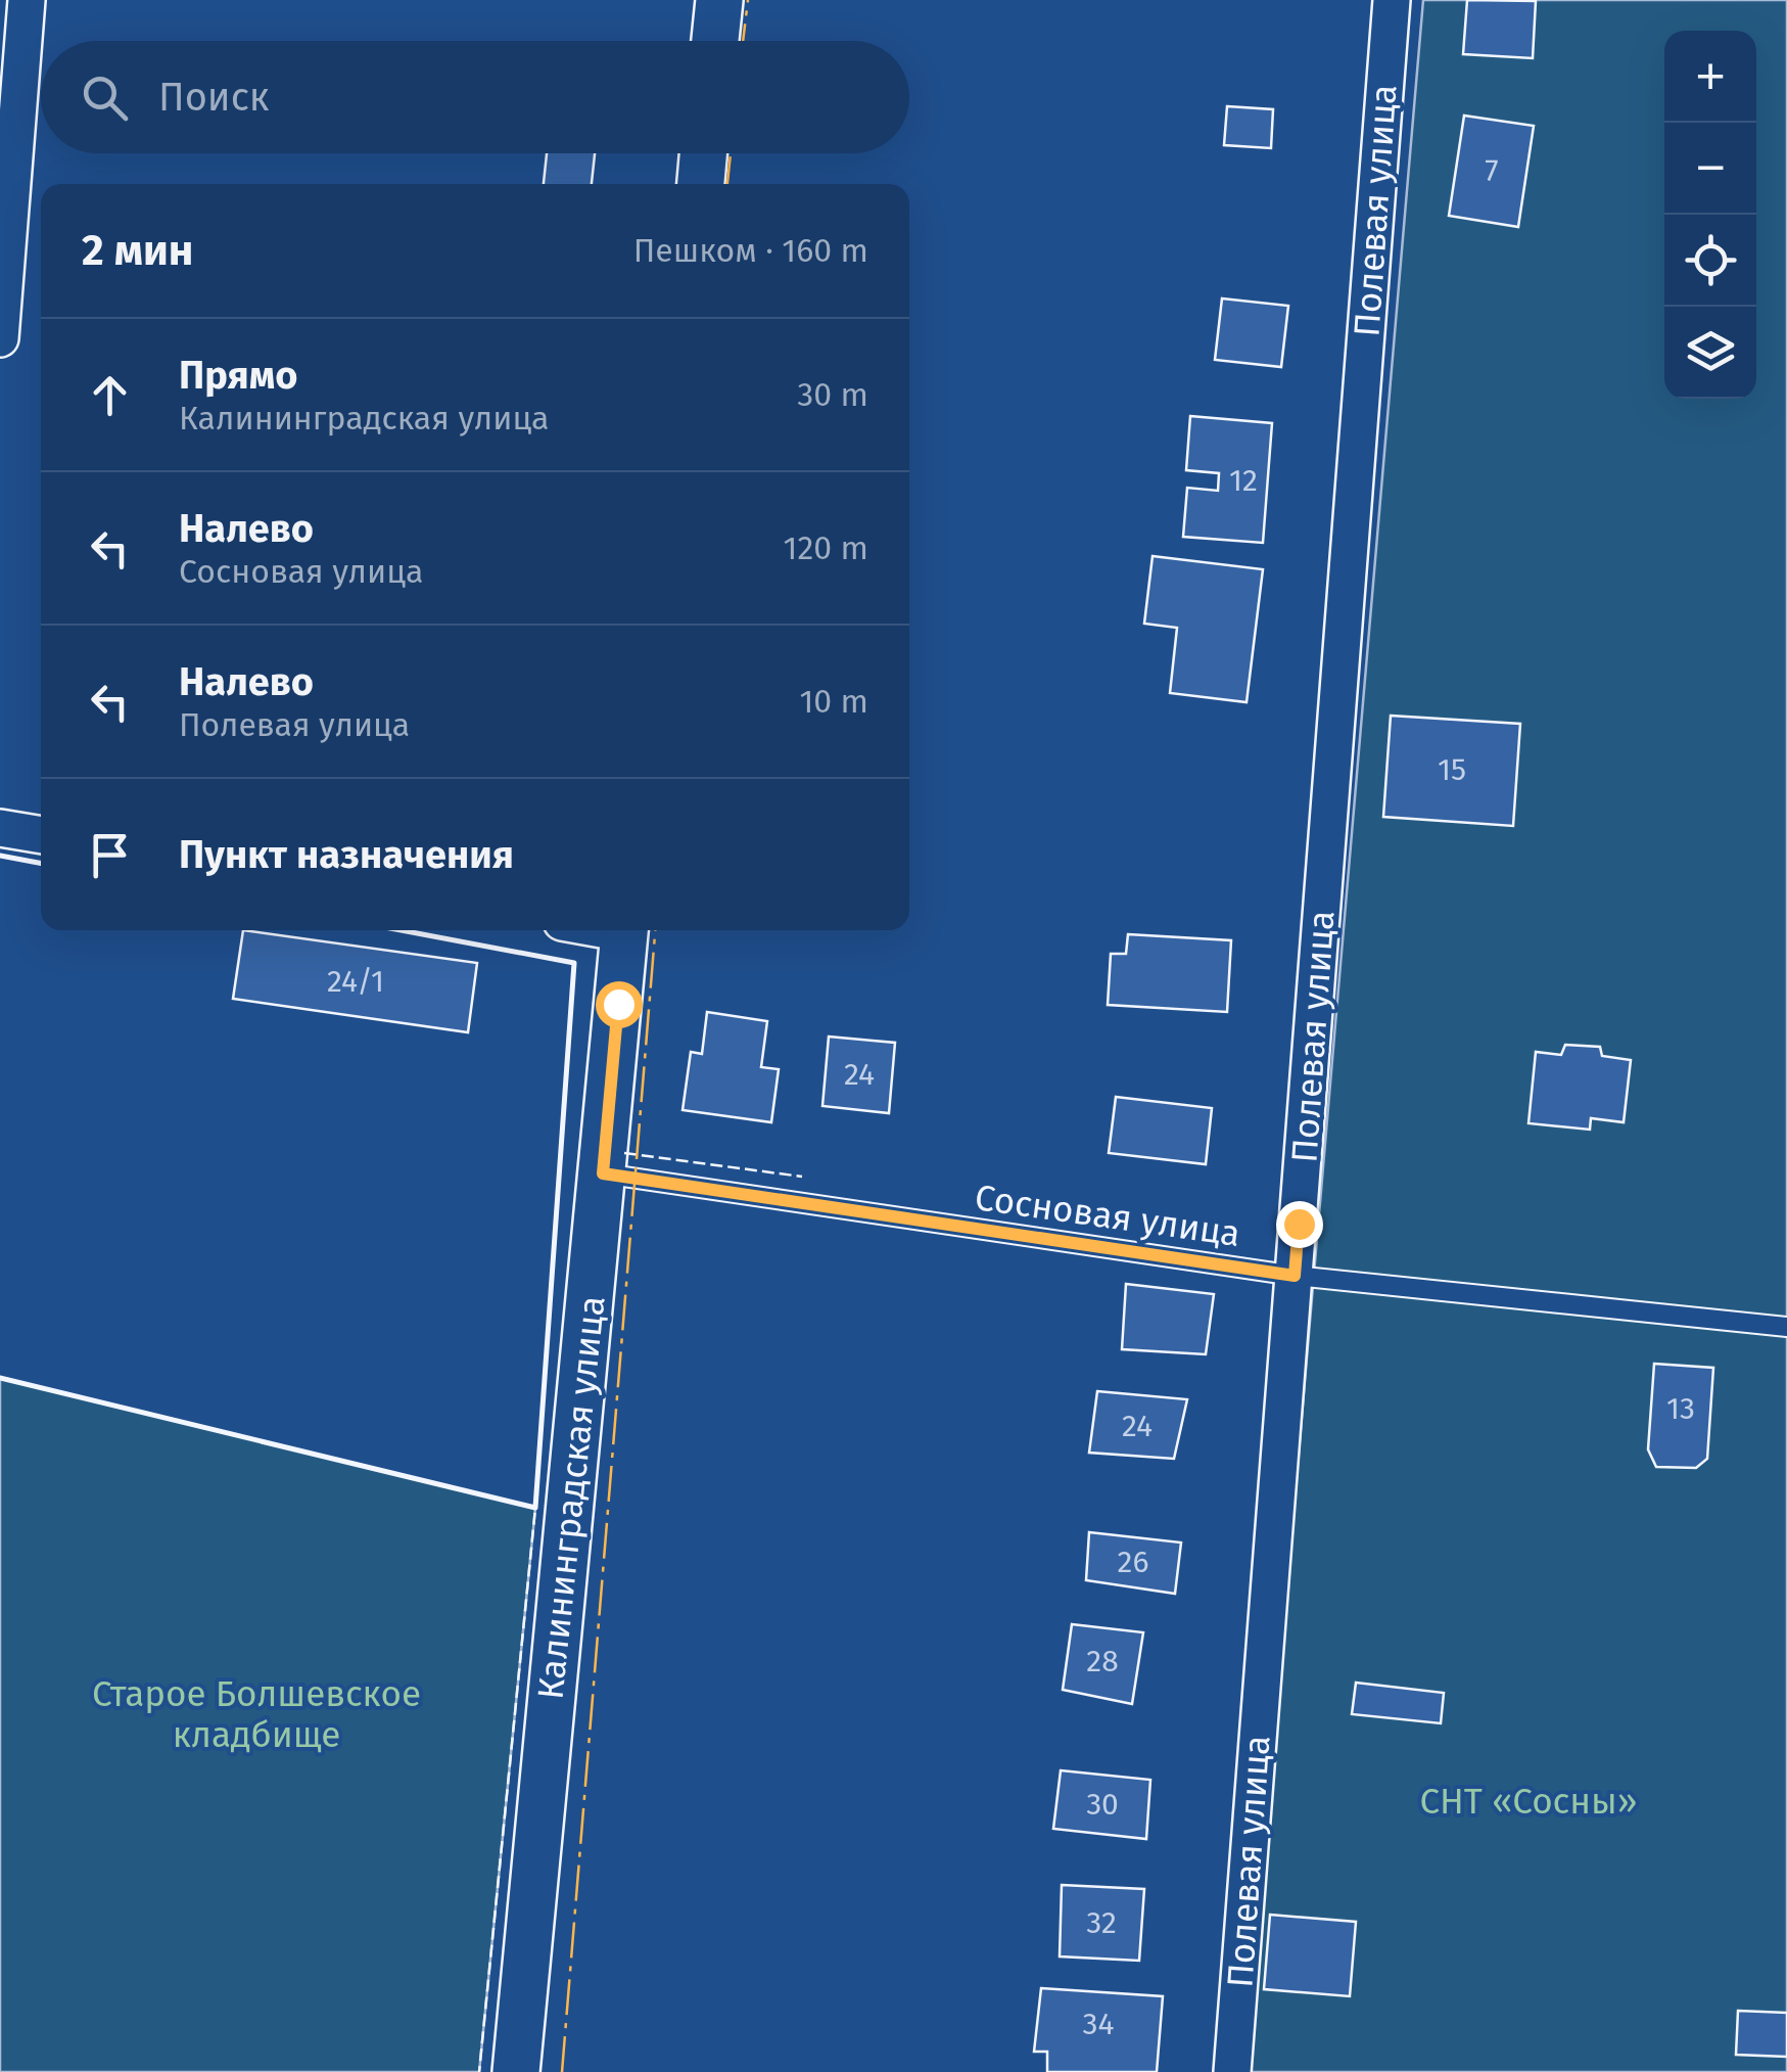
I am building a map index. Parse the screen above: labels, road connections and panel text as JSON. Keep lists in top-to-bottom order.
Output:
{
  "streets": {
    "street": ["Полевая улица", "Калининградская улица"],
    "lane": ["Сосновая улица"]
  },
  "crossings": [
    ["Полевая улица", "Сосновая улица"],
    ["Сосновая улица", "Калининградская улица"]
  ],
  "parks": ["Старое Болшевское кладбище", "СНТ «Сосны»"],
  "house_numbers": [
    "7",
    "12",
    "15",
    "24/1",
    "24",
    "13",
    "24",
    "26",
    "28",
    "30",
    "32",
    "34"
  ],
  "page": {
    "map_buttons": ["+", "−"],
    "search": "Поиск",
    "heading": ["2 мин", "Пешком · 160 m"],
    "list": [
      ["Прямо", "Калининградская улица", "30 m"],
      ["Налево", "Сосновая улица", "120 m"],
      ["Налево", "Полевая улица", "10 m"],
      "Пункт назначения"
    ]
  }
}
